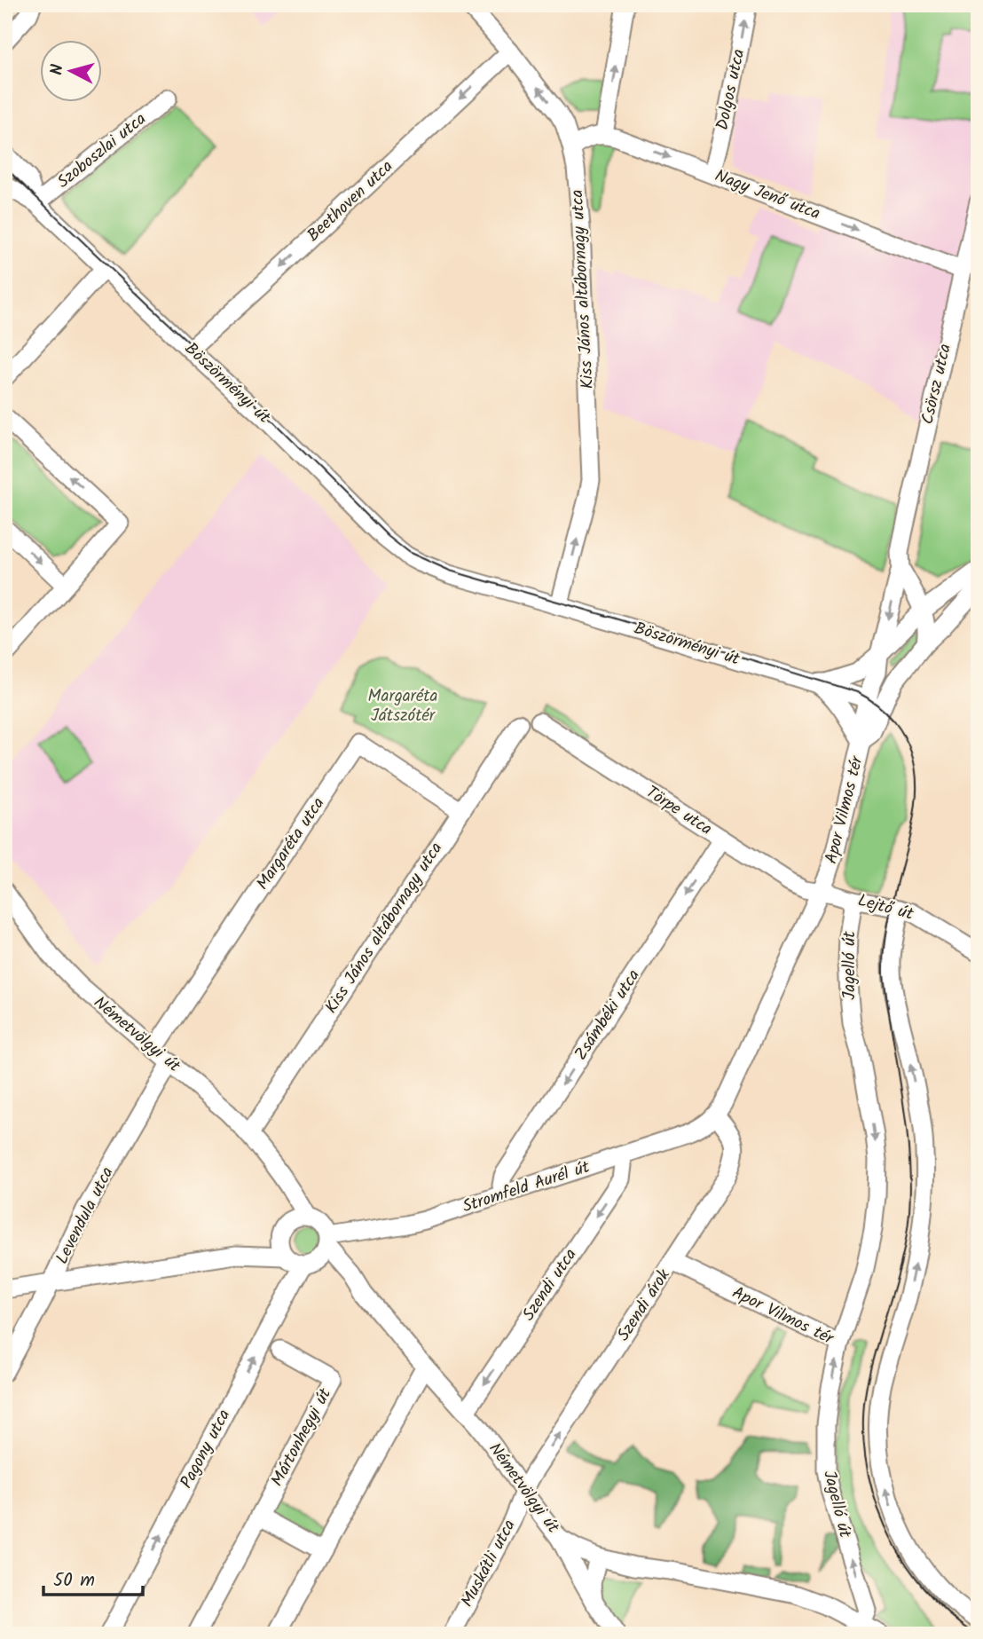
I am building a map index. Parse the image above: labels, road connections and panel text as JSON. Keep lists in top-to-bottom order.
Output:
{
  "streets": {
    "street": [
      "Dolgos utca",
      "Szoboszlai utca",
      "Nagy Jenő utca",
      "Beethoven utca",
      "Kiss János altábornagy utca",
      "Böszörményi út",
      "Csörsz utca",
      "Apor Vilmos tér",
      "Törpe utca",
      "Margaréta utca",
      "Lejtő út",
      "Jagelló út",
      "Zsámbéki utca",
      "Németvölgyi út",
      "Stromfeld Aurél út",
      "Levendula utca",
      "Szendi utca",
      "Szendi árok",
      "Mártonhegyi út",
      "Pagony utca",
      "Muskátli utca"
    ]
  },
  "crossings": [
    ["Dolgos utca", "Nagy Jenő utca"],
    ["Szoboszlai utca", "Böszörményi út"],
    ["Nagy Jenő utca", "Csörsz utca"],
    ["Beethoven utca", "Kiss János altábornagy utca"],
    ["Beethoven utca", "Böszörményi út"],
    ["Kiss János altábornagy utca", "Böszörményi út"],
    ["Kiss János altábornagy utca", "Margaréta utca"],
    ["Kiss János altábornagy utca", "Németvölgyi út"],
    ["Böszörményi út", "Csörsz utca"],
    ["Böszörményi út", "Apor Vilmos tér"],
    ["Apor Vilmos tér", "Törpe utca"],
    ["Apor Vilmos tér", "Lejtő út"],
    ["Apor Vilmos tér", "Jagelló út"],
    ["Apor Vilmos tér", "Stromfeld Aurél út"],
    ["Apor Vilmos tér", "Szendi árok"],
    ["Törpe utca", "Lejtő út"],
    ["Törpe utca", "Zsámbéki utca"],
    ["Margaréta utca", "Németvölgyi út"],
    ["Lejtő út", "Jagelló út"],
    ["Jagelló út", "Németvölgyi út"],
    ["Zsámbéki utca", "Stromfeld Aurél út"],
    ["Németvölgyi út", "Stromfeld Aurél út"],
    ["Németvölgyi út", "Levendula utca"],
    ["Németvölgyi út", "Szendi utca"],
    ["Németvölgyi út", "Szendi árok"],
    ["Németvölgyi út", "Pagony utca"],
    ["Németvölgyi út", "Muskátli utca"],
    ["Stromfeld Aurél út", "Szendi utca"],
    ["Stromfeld Aurél út", "Szendi árok"],
    ["Stromfeld Aurél út", "Pagony utca"],
    ["Szendi árok", "Muskátli utca"]
  ],
  "one_way": [
    "Nagy Jenő utca",
    "Beethoven utca",
    "Kiss János altábornagy utca",
    "Zsámbéki utca",
    "Szendi utca",
    "Szendi árok"
  ],
  "parks": ["Margaréta Játszótér"],
  "scale_bar": "50 m",
  "north": "left"
}
